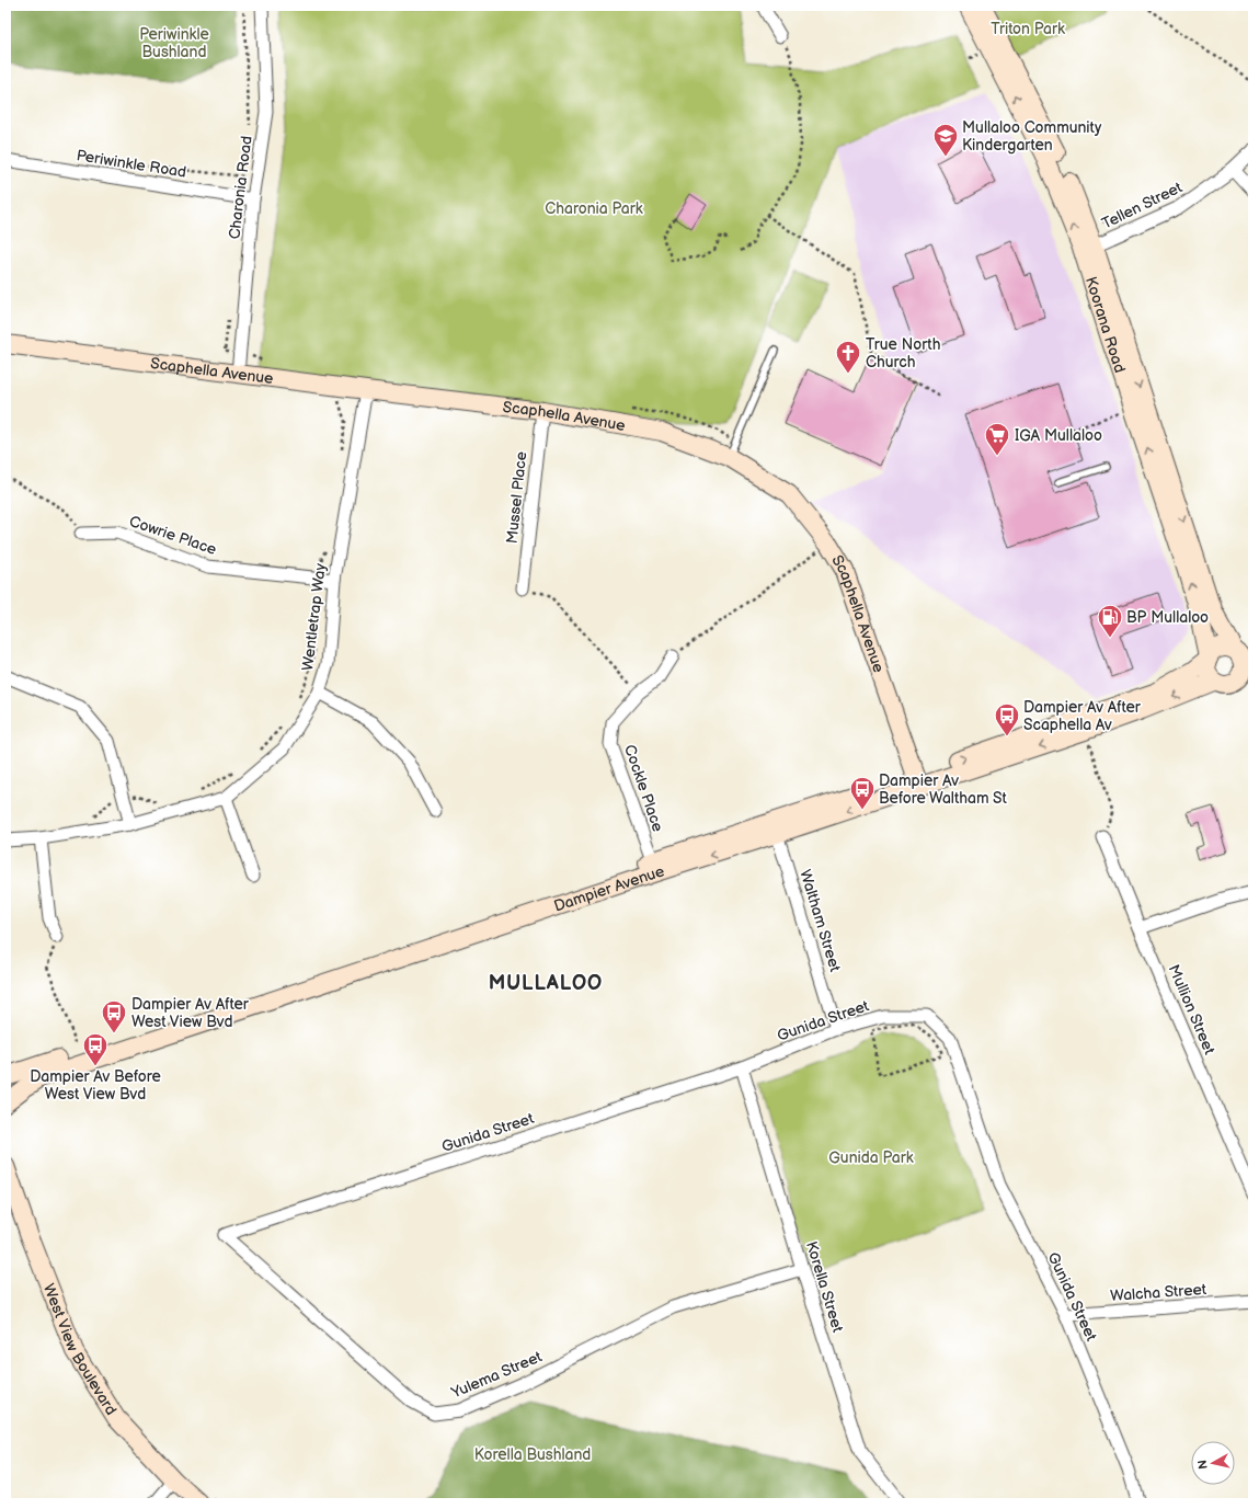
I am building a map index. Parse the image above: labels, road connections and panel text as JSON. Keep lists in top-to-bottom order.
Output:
{
  "streets": {
    "street": [
      "Periwinkle Road",
      "Charonia Road",
      "Tellen Street",
      "Koorana Road",
      "Scaphella Avenue",
      "Mussel Place",
      "Cowrie Place",
      "Wentletrap Way",
      "Cockle Place",
      "Dampier Avenue",
      "Waltham Street",
      "Mullion Street",
      "Gunida Street",
      "Korella Street",
      "Walcha Street",
      "West View Boulevard",
      "Yulema Street"
    ]
  },
  "crossings": [
    ["Periwinkle Road", "Charonia Road"],
    ["Charonia Road", "Scaphella Avenue"],
    ["Tellen Street", "Koorana Road"],
    ["Koorana Road", "Dampier Avenue"],
    ["Scaphella Avenue", "Mussel Place"],
    ["Scaphella Avenue", "Wentletrap Way"],
    ["Scaphella Avenue", "Dampier Avenue"],
    ["Cowrie Place", "Wentletrap Way"],
    ["Cockle Place", "Dampier Avenue"],
    ["Dampier Avenue", "Waltham Street"],
    ["Waltham Street", "Gunida Street"],
    ["Gunida Street", "Korella Street"],
    ["Gunida Street", "Walcha Street"],
    ["Gunida Street", "Yulema Street"],
    ["Korella Street", "Yulema Street"]
  ],
  "districts": ["MULLALOO"],
  "parks": [
    "Triton Park",
    "Periwinkle Bushland",
    "Charonia Park",
    "Gunida Park",
    "Korella Bushland"
  ],
  "places": {
    "school or university": ["Mullaloo Community Kindergarten"],
    "church": ["True North Church"],
    "supermarket": ["IGA Mullaloo"],
    "fuel station": ["BP Mullaloo"],
    "bus stop": [
      "Dampier Av After Scaphella Av",
      "Dampier Av Before Waltham St",
      "Dampier Av After West View Bvd",
      "Dampier Av Before West View Bvd"
    ]
  },
  "north": "left"
}
